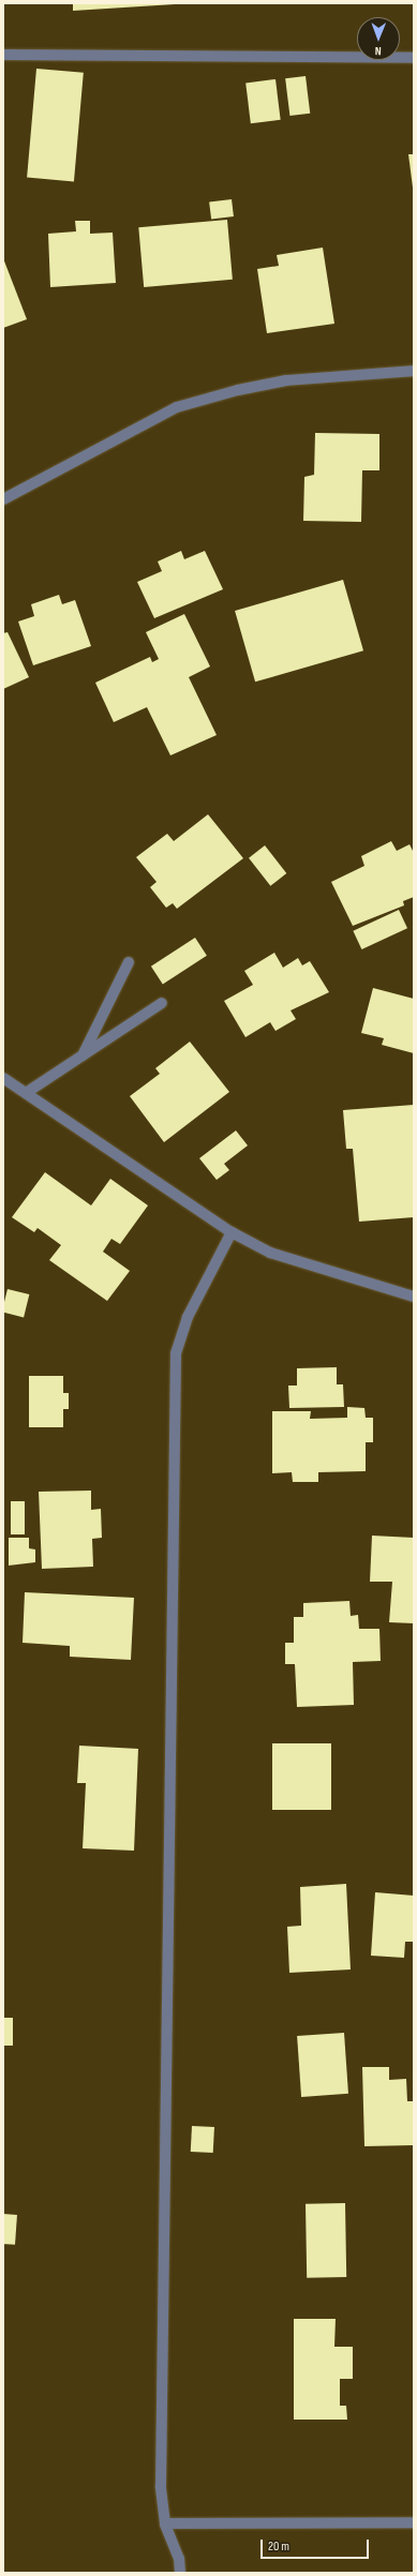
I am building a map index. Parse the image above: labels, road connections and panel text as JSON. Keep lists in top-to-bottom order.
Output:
{
  "scale_bar": "20 m",
  "north": "bottom"
}
